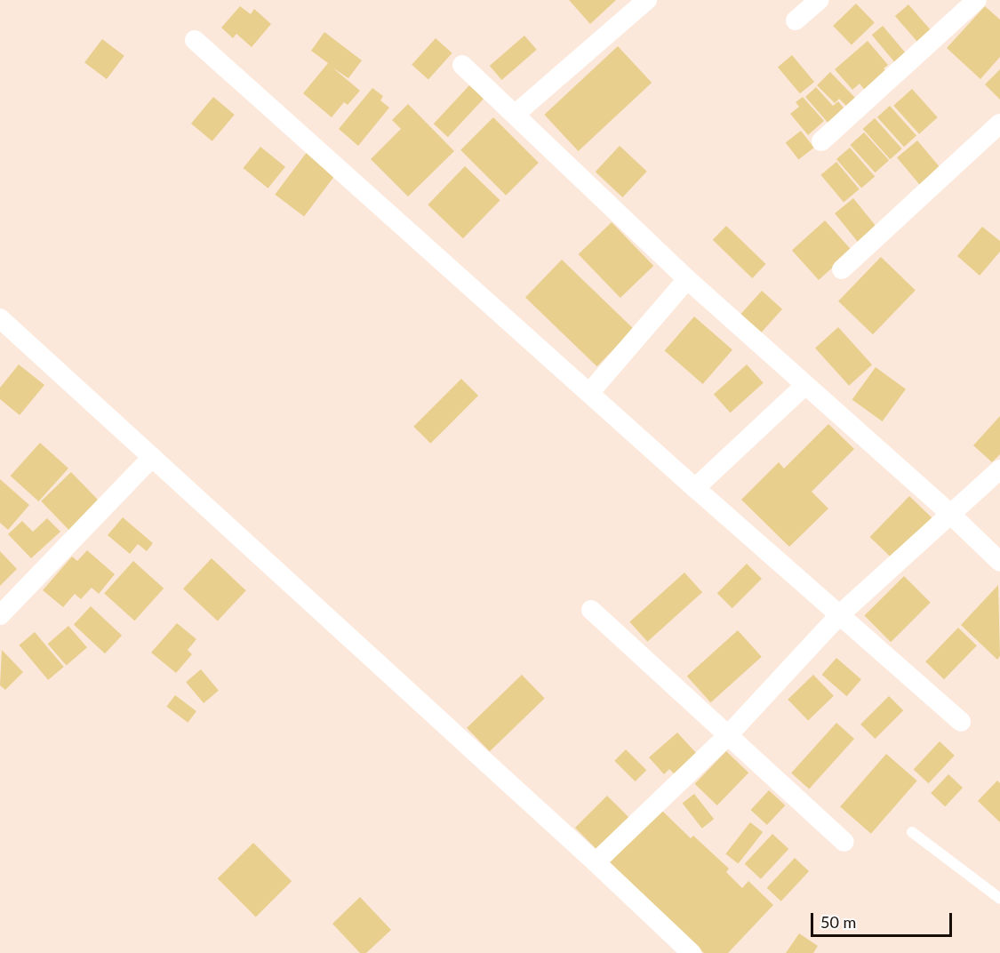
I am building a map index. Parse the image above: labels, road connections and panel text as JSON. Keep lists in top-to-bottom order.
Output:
{
  "scale_bar": "50 m"
}
